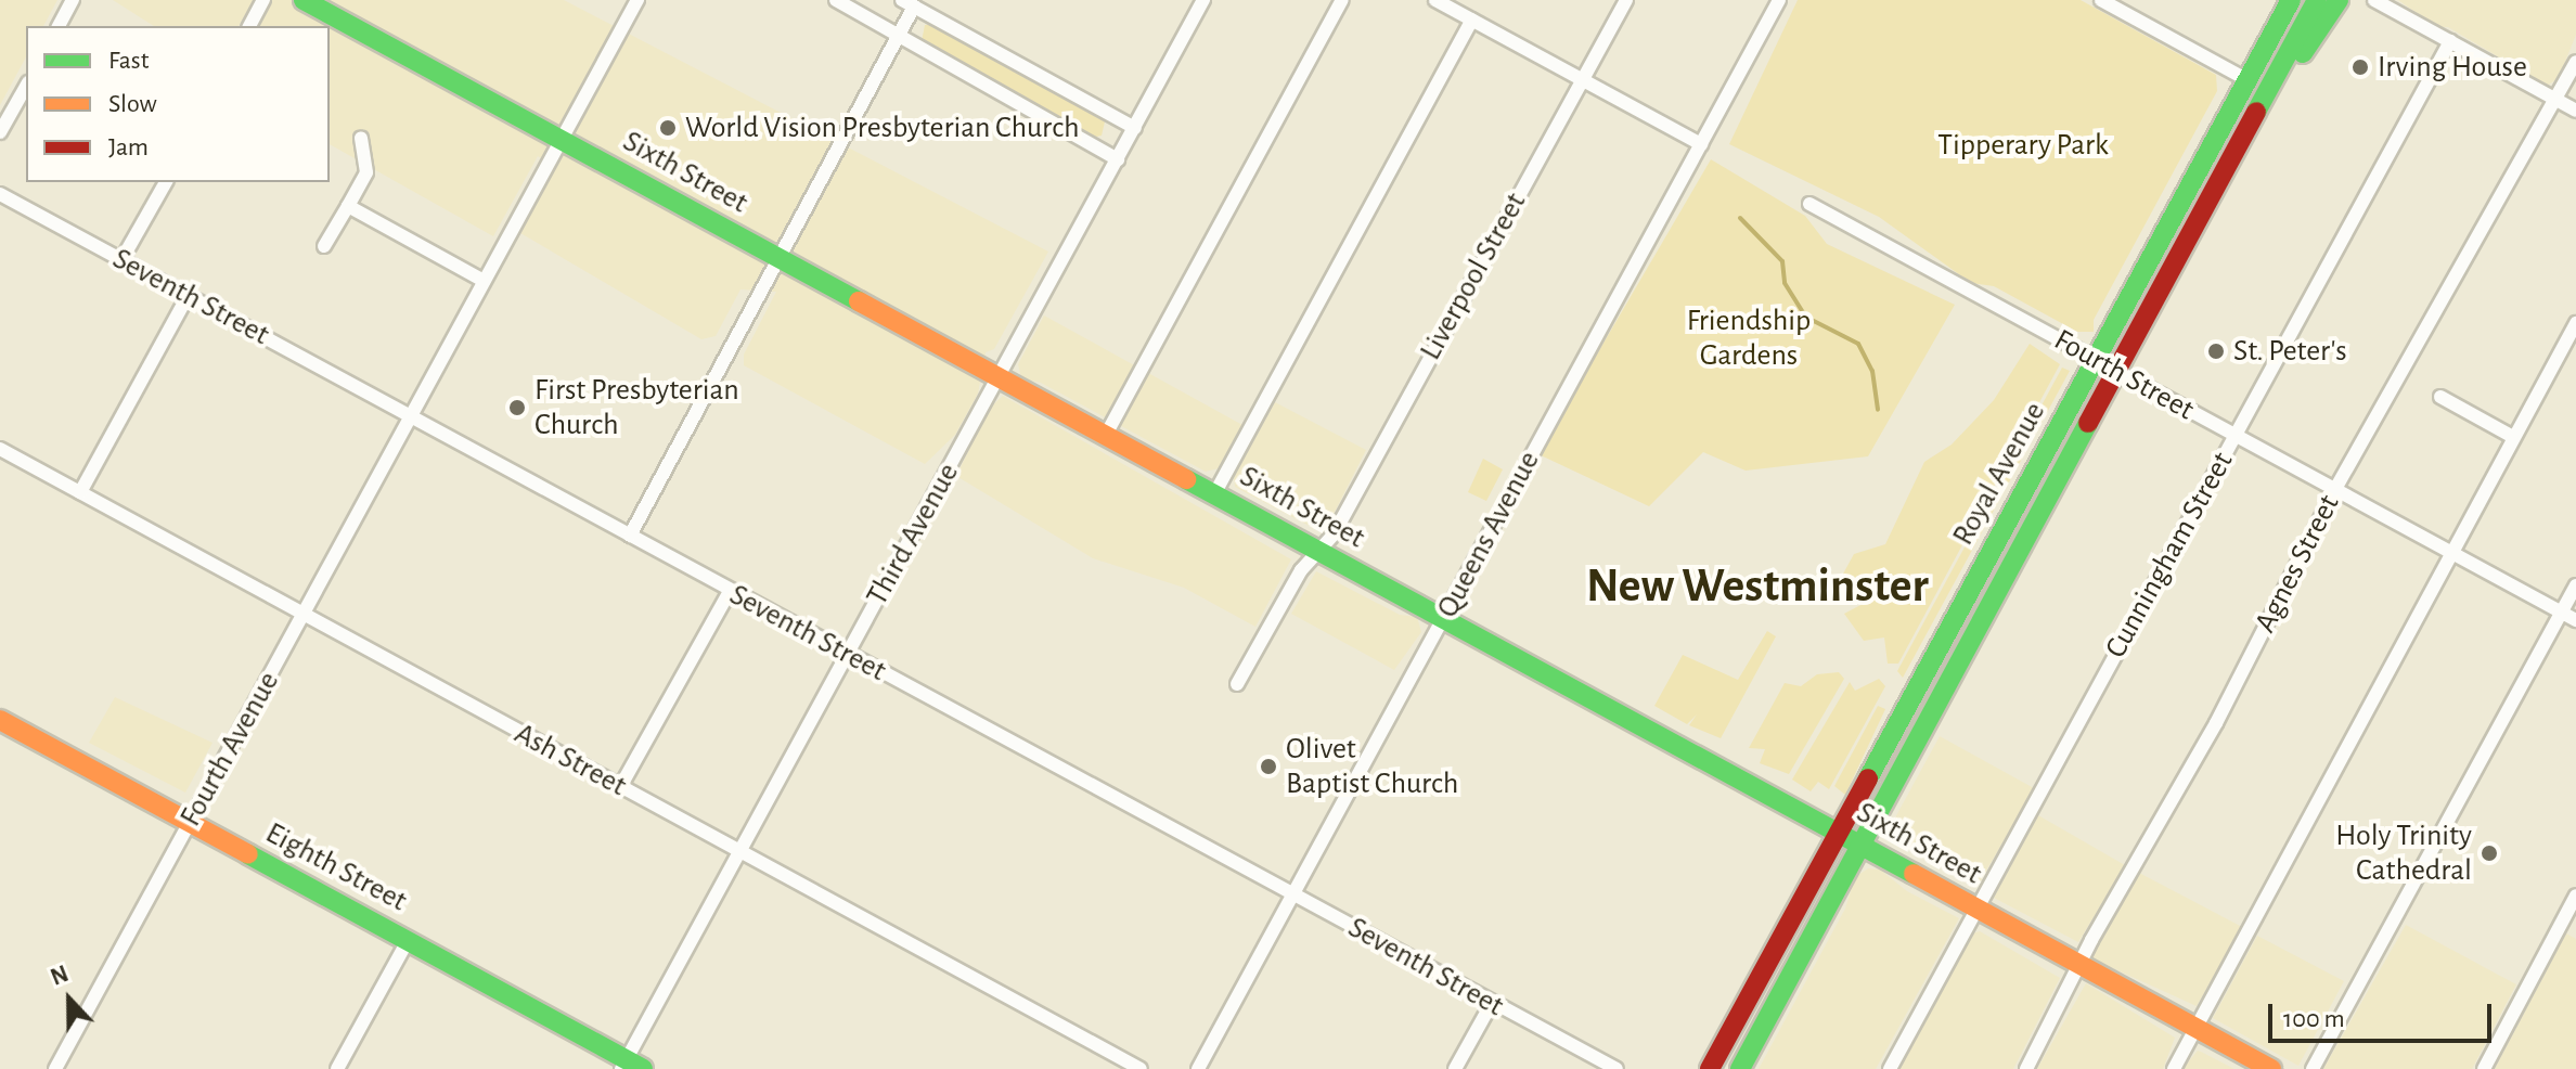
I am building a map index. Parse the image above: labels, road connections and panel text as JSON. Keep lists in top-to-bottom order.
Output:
{
  "streets": {
    "street": [
      "Sixth Street",
      "Liverpool Street",
      "Seventh Street",
      "Fourth Street",
      "Royal Avenue",
      "Third Avenue",
      "Queens Avenue",
      "Cunningham Street",
      "Agnes Street",
      "Fourth Avenue",
      "Ash Street",
      "Eighth Street"
    ]
  },
  "crossings": [
    ["Sixth Street", "Liverpool Street"],
    ["Sixth Street", "Royal Avenue"],
    ["Sixth Street", "Third Avenue"],
    ["Sixth Street", "Queens Avenue"],
    ["Sixth Street", "Cunningham Street"],
    ["Sixth Street", "Agnes Street"],
    ["Sixth Street", "Fourth Avenue"],
    ["Seventh Street", "Third Avenue"],
    ["Seventh Street", "Queens Avenue"],
    ["Seventh Street", "Fourth Avenue"],
    ["Fourth Street", "Royal Avenue"],
    ["Fourth Street", "Cunningham Street"],
    ["Fourth Street", "Agnes Street"],
    ["Third Avenue", "Ash Street"],
    ["Third Avenue", "Eighth Street"],
    ["Fourth Avenue", "Ash Street"],
    ["Fourth Avenue", "Eighth Street"]
  ],
  "districts": ["New Westminster"],
  "parks": ["Tipperary Park", "Friendship Gardens"],
  "places": [
    "Irving House",
    "World Vision Presbyterian Church",
    "St. Peter's",
    "First Presbyterian Church",
    "Olivet Baptist Church",
    "Holy Trinity Cathedral"
  ],
  "legend": ["Fast", "Slow", "Jam"],
  "scale_bar": "100 m",
  "north": "top"
}
